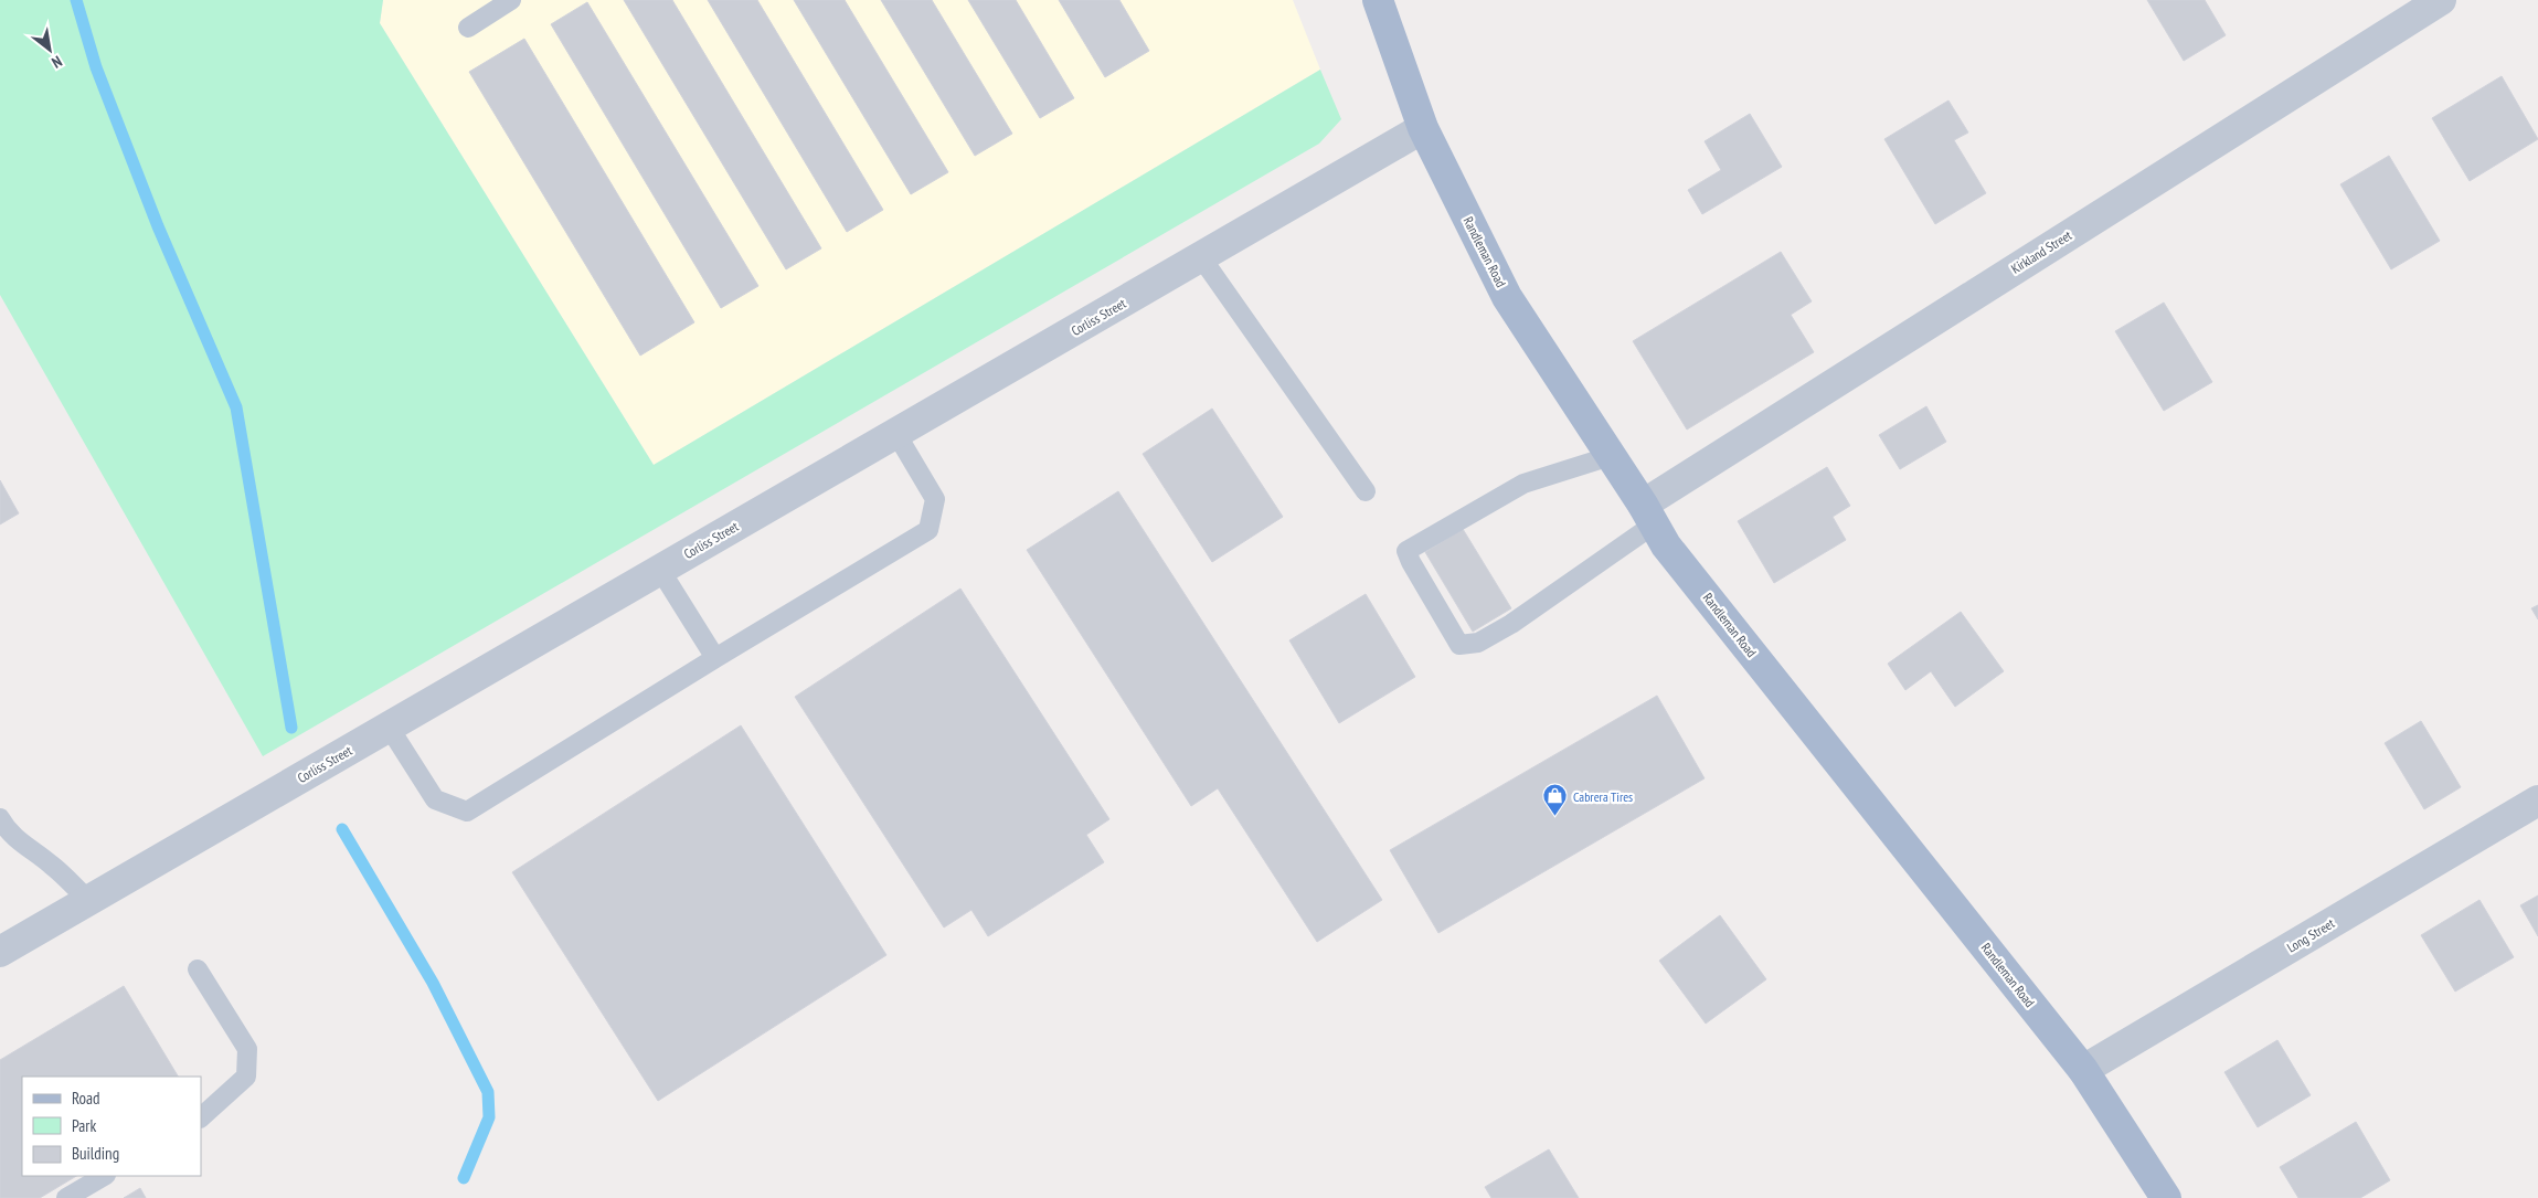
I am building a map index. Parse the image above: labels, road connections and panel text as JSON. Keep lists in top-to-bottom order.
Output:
{
  "streets": {
    "main road": ["Randleman Road"],
    "street": ["Kirkland Street", "Corliss Street", "Long Street"]
  },
  "crossings": [
    ["Randleman Road", "Kirkland Street"],
    ["Randleman Road", "Corliss Street"],
    ["Randleman Road", "Long Street"]
  ],
  "places": {
    "shop": ["Cabrera Tires"]
  },
  "legend": ["Road", "Park", "Building"],
  "north": "bottom right"
}
